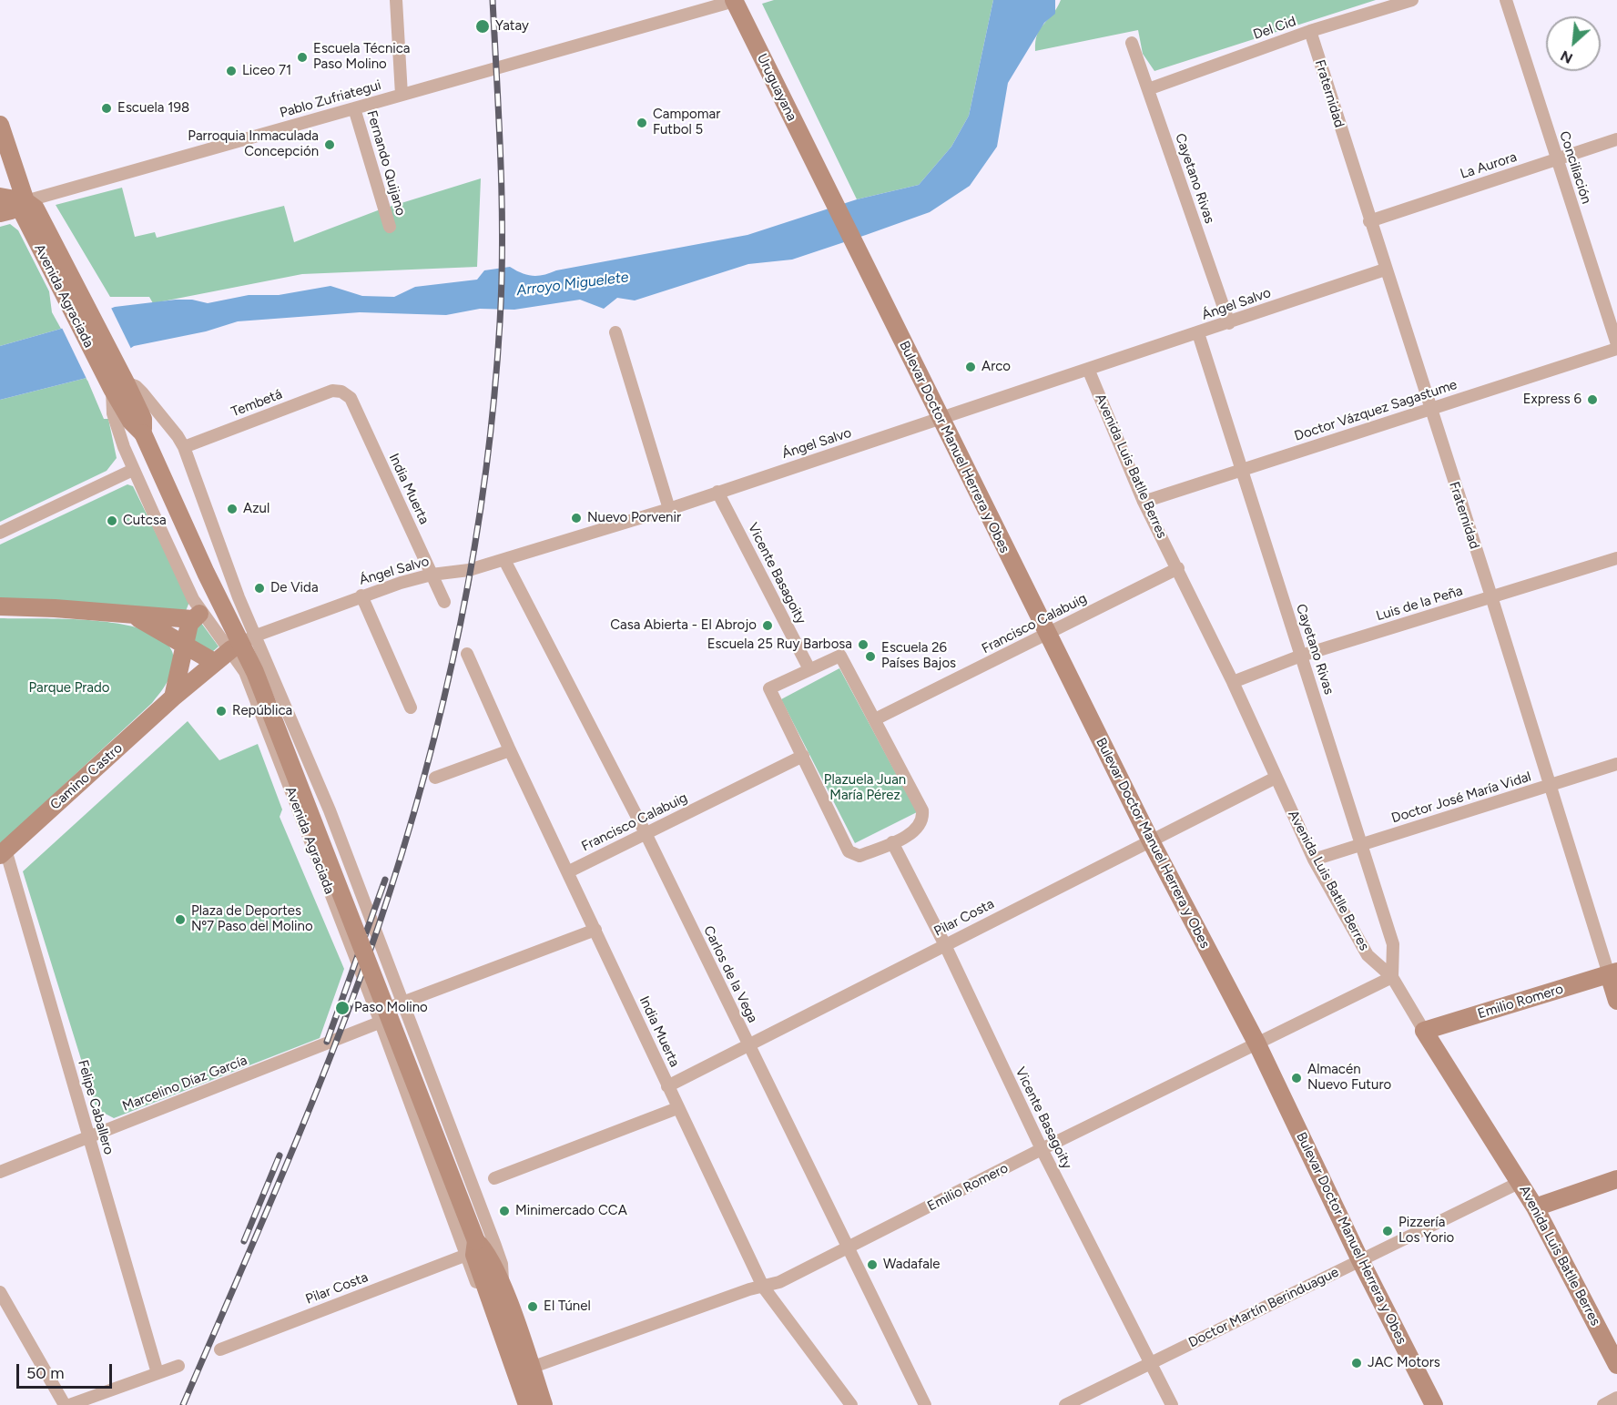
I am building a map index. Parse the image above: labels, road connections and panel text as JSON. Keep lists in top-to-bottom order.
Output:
{
  "streets": {
    "street": [
      "Del Cid",
      "Uruguayana",
      "Fraternidad",
      "Pablo Zufriategui",
      "Fernando Quijano",
      "La Aurora",
      "Conciliación",
      "Cayetano Rivas",
      "Avenida Agraciada",
      "Ángel Salvo",
      "Tembetá",
      "Doctor Vázquez Sagastume",
      "Bulevar Doctor Manuel Herrera y Obes",
      "Avenida Luis Batlle Berres",
      "India Muerta",
      "Vicente Basagoity",
      "Luis de la Peña",
      "Francisco Calabuig",
      "Camino Castro",
      "Doctor José María Vidal",
      "Pilar Costa",
      "Carlos de la Vega",
      "Emilio Romero",
      "Marcelino Díaz García",
      "Felipe Caballero",
      "Doctor Martín Berinduague"
    ]
  },
  "crossings": [
    ["Del Cid", "Fraternidad"],
    ["Del Cid", "Cayetano Rivas"],
    ["Uruguayana", "Pablo Zufriategui"],
    ["Uruguayana", "Bulevar Doctor Manuel Herrera y Obes"],
    ["Fraternidad", "La Aurora"],
    ["Fraternidad", "Ángel Salvo"],
    ["Fraternidad", "Doctor Vázquez Sagastume"],
    ["Fraternidad", "Luis de la Peña"],
    ["Fraternidad", "Doctor José María Vidal"],
    ["Fraternidad", "Emilio Romero"],
    ["Pablo Zufriategui", "Fernando Quijano"],
    ["Pablo Zufriategui", "Avenida Agraciada"],
    ["La Aurora", "Conciliación"],
    ["Cayetano Rivas", "Ángel Salvo"],
    ["Cayetano Rivas", "Doctor Vázquez Sagastume"],
    ["Cayetano Rivas", "Avenida Luis Batlle Berres"],
    ["Cayetano Rivas", "Luis de la Peña"],
    ["Cayetano Rivas", "Doctor José María Vidal"],
    ["Cayetano Rivas", "Emilio Romero"],
    ["Avenida Agraciada", "Ángel Salvo"],
    ["Avenida Agraciada", "Tembetá"],
    ["Avenida Agraciada", "Camino Castro"],
    ["Avenida Agraciada", "Pilar Costa"],
    ["Avenida Agraciada", "Emilio Romero"],
    ["Avenida Agraciada", "Marcelino Díaz García"],
    ["Ángel Salvo", "Bulevar Doctor Manuel Herrera y Obes"],
    ["Ángel Salvo", "Avenida Luis Batlle Berres"],
    ["Ángel Salvo", "India Muerta"],
    ["Ángel Salvo", "Vicente Basagoity"],
    ["Ángel Salvo", "Camino Castro"],
    ["Ángel Salvo", "Carlos de la Vega"],
    ["Tembetá", "India Muerta"],
    ["Doctor Vázquez Sagastume", "Avenida Luis Batlle Berres"],
    ["Bulevar Doctor Manuel Herrera y Obes", "Francisco Calabuig"],
    ["Bulevar Doctor Manuel Herrera y Obes", "Pilar Costa"],
    ["Bulevar Doctor Manuel Herrera y Obes", "Emilio Romero"],
    ["Bulevar Doctor Manuel Herrera y Obes", "Doctor Martín Berinduague"],
    ["Avenida Luis Batlle Berres", "Luis de la Peña"],
    ["Avenida Luis Batlle Berres", "Francisco Calabuig"],
    ["Avenida Luis Batlle Berres", "Doctor José María Vidal"],
    ["Avenida Luis Batlle Berres", "Pilar Costa"],
    ["Avenida Luis Batlle Berres", "Emilio Romero"],
    ["Avenida Luis Batlle Berres", "Doctor Martín Berinduague"],
    ["India Muerta", "Francisco Calabuig"],
    ["India Muerta", "Pilar Costa"],
    ["India Muerta", "Emilio Romero"],
    ["India Muerta", "Marcelino Díaz García"],
    ["Vicente Basagoity", "Pilar Costa"],
    ["Vicente Basagoity", "Emilio Romero"],
    ["Vicente Basagoity", "Doctor Martín Berinduague"],
    ["Francisco Calabuig", "Carlos de la Vega"],
    ["Camino Castro", "Felipe Caballero"],
    ["Pilar Costa", "Carlos de la Vega"],
    ["Carlos de la Vega", "Emilio Romero"],
    ["Marcelino Díaz García", "Felipe Caballero"]
  ],
  "water": ["Arroyo Miguelete"],
  "parks": ["Parque Prado", "Plazuela Juan María Pérez"],
  "places": [
    "Yatay",
    "Escuela Técnica Paso Molino",
    "Liceo 71",
    "Escuela 198",
    "Campomar Futbol 5",
    "Parroquia Inmaculada Concepción",
    "Arco",
    "Express 6",
    "Azul",
    "Nuevo Porvenir",
    "Cutcsa",
    "De Vida",
    "Casa Abierta - El Abrojo",
    "Escuela 25 Ruy Barbosa",
    "Escuela 26 Países Bajos",
    "República",
    "Plaza de Deportes Nº7 Paso del Molino",
    "Paso Molino",
    "Almacén Nuevo Futuro",
    "Minimercado CCA",
    "Pizzería Los Yorio",
    "Wadafale",
    "El Túnel",
    "JAC Motors"
  ],
  "scale_bar": "50 m",
  "north": "bottom left"
}
